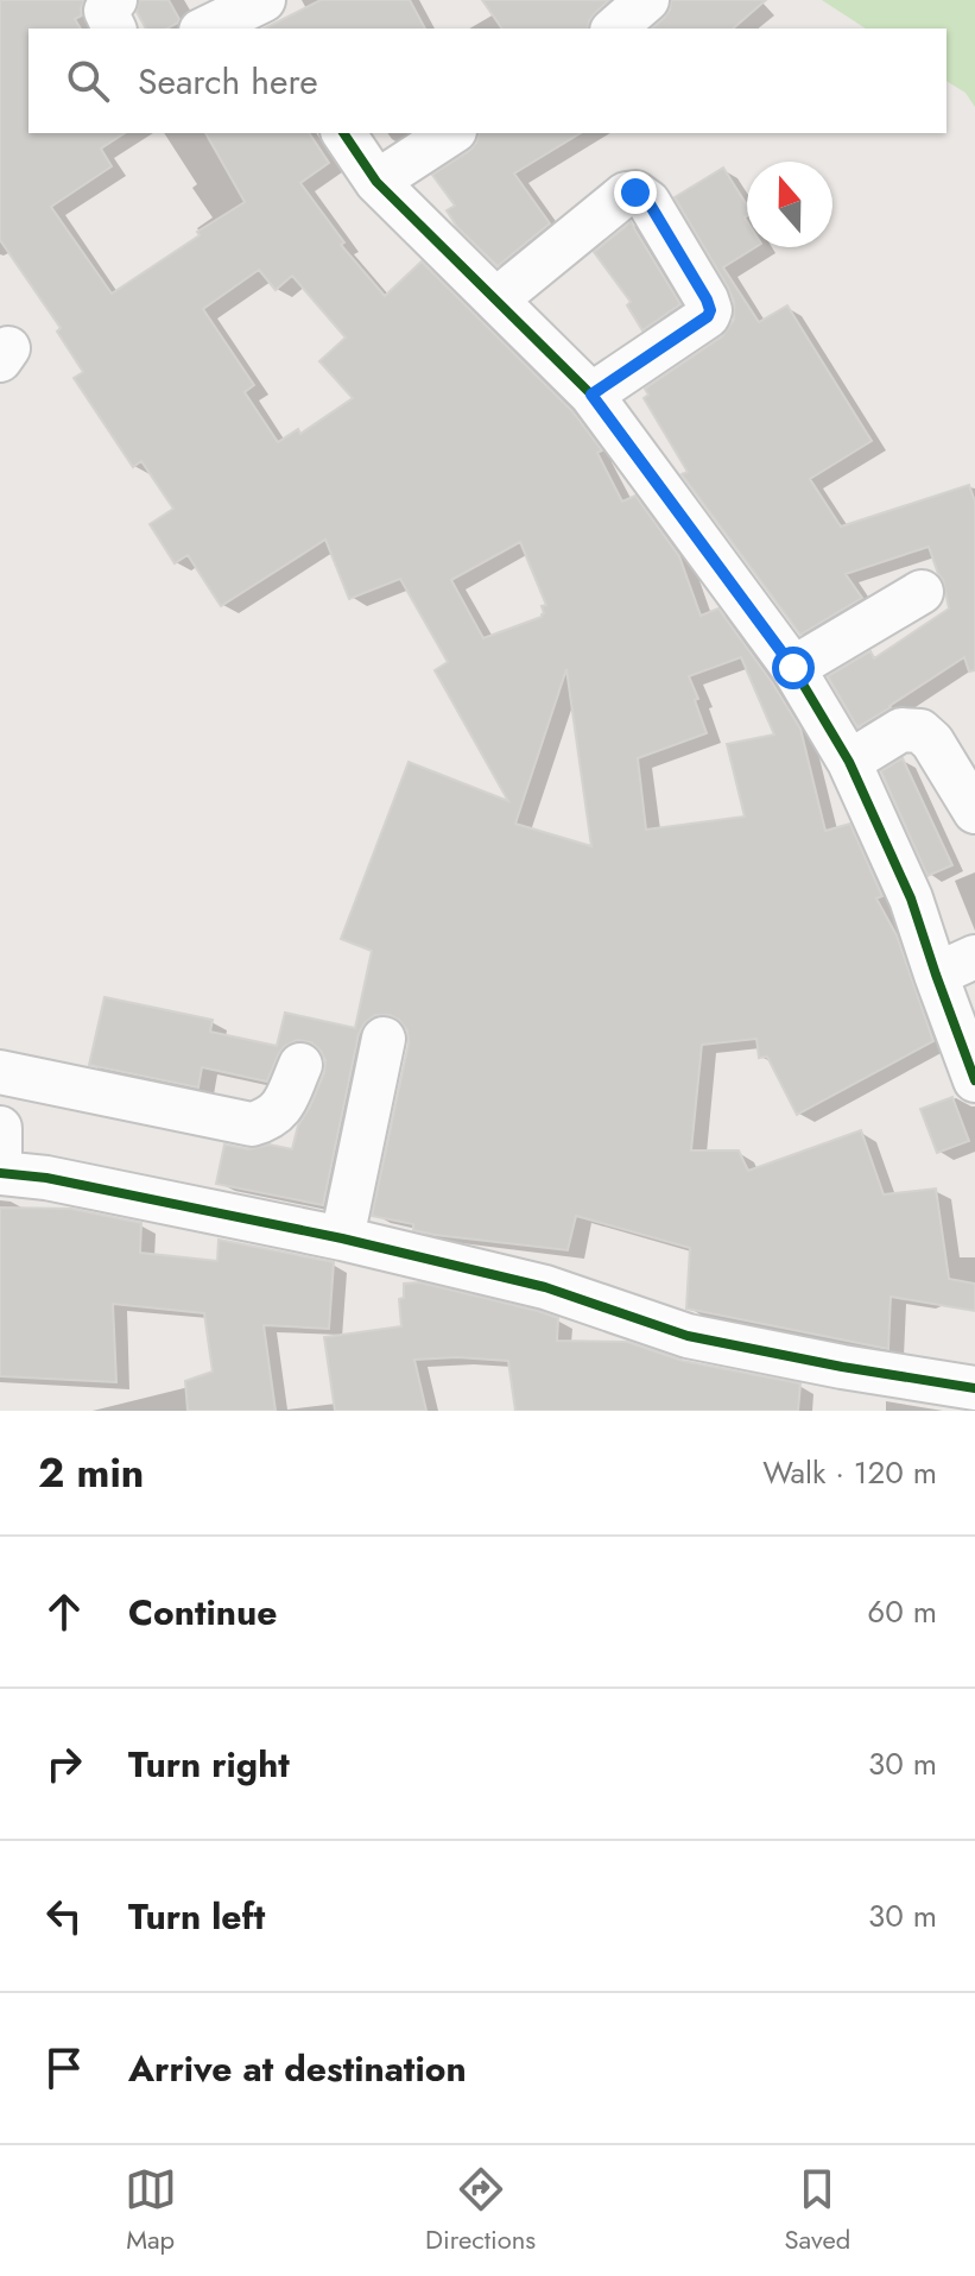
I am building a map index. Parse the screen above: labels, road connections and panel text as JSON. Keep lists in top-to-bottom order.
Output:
{
  "north": "top",
  "page": {
    "search": "Search here",
    "heading": ["2 min", "Walk · 120 m"],
    "list": [
      ["Continue", "60 m"],
      ["Turn right", "30 m"],
      ["Turn left", "30 m"],
      "Arrive at destination"
    ],
    "nav": ["Map", "Directions", "Saved"]
  }
}
